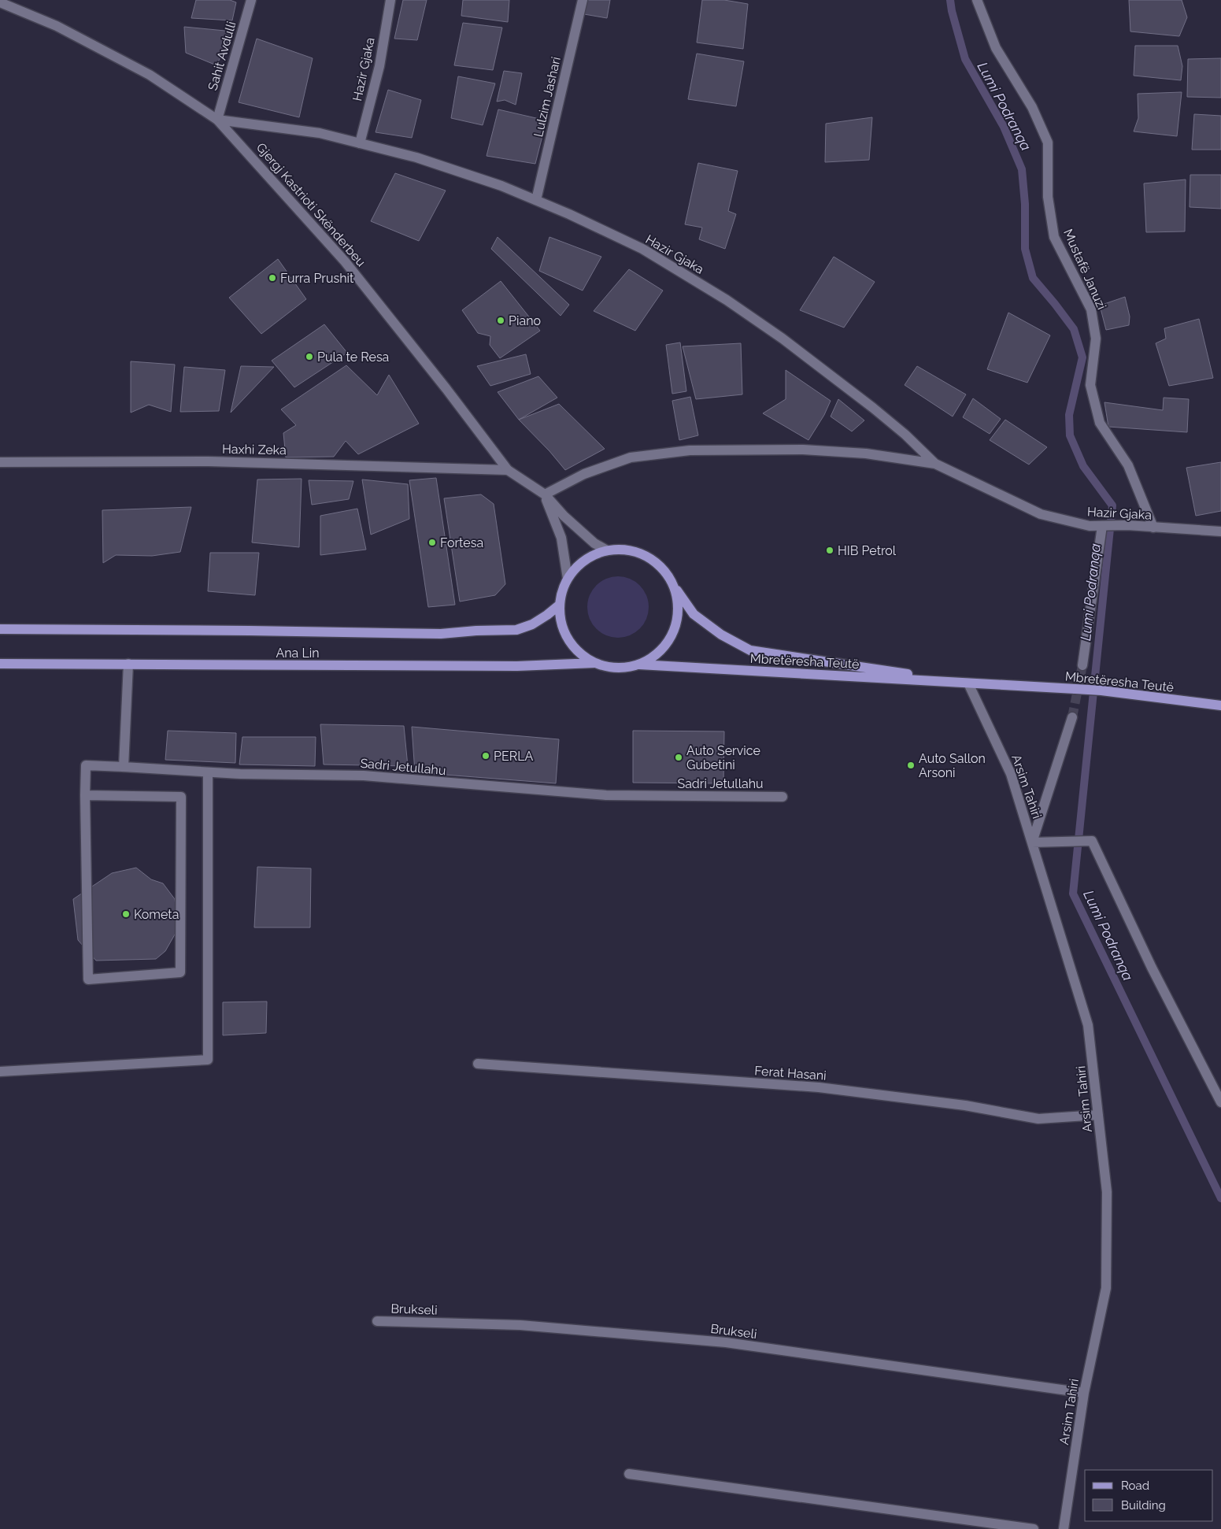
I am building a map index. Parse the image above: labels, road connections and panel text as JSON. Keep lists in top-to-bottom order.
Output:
{
  "streets": {
    "main road": ["Ana Lin", "Mbretëresha Teutë"],
    "street": [
      "Sahit Avdulli",
      "Hazir Gjaka",
      "Lulzim Jashari",
      "Gjergj Kastrioti Skënderbeu",
      "Mustafë Januzi",
      "Haxhi Zeka",
      "Sadri Jetullahu",
      "Arsim Tahiri",
      "Ferat Hasani",
      "Brukseli"
    ]
  },
  "crossings": [
    ["Sahit Avdulli", "Hazir Gjaka"],
    ["Sahit Avdulli", "Gjergj Kastrioti Skënderbeu"],
    ["Hazir Gjaka", "Lulzim Jashari"],
    ["Hazir Gjaka", "Gjergj Kastrioti Skënderbeu"],
    ["Hazir Gjaka", "Mustafë Januzi"],
    ["Gjergj Kastrioti Skënderbeu", "Haxhi Zeka"],
    ["Gjergj Kastrioti Skënderbeu", "Ana Lin"],
    ["Gjergj Kastrioti Skënderbeu", "Mbretëresha Teutë"],
    ["Ana Lin", "Mbretëresha Teutë"],
    ["Mbretëresha Teutë", "Arsim Tahiri"],
    ["Arsim Tahiri", "Ferat Hasani"],
    ["Arsim Tahiri", "Brukseli"]
  ],
  "water": ["Lumi Podranqa"],
  "places": [
    "Furra Prushit",
    "Piano",
    "Pula te Resa",
    "Fortesa",
    "HIB Petrol",
    "PERLA",
    "Auto Service Gubetini",
    "Auto Sallon Arsoni",
    "Kometa"
  ],
  "legend": ["Road", "Building"]
}
